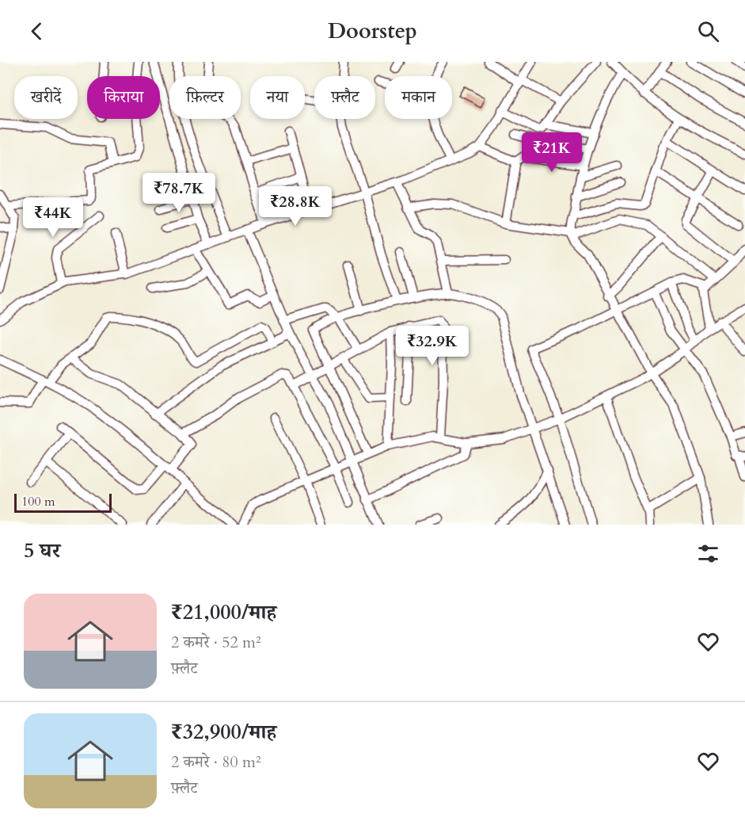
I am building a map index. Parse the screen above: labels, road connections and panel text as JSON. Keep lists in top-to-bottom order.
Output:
{
  "scale_bar": "100 m",
  "page": {
    "header": "Doorstep",
    "chip": [
      "खरीदें",
      "किराया",
      "फ़िल्टर",
      "नया",
      "फ़्लैट",
      "मकान"
    ],
    "price": [
      "₹21K",
      "₹78.7K",
      "₹28.8K",
      "₹44K",
      "₹32.9K"
    ],
    "scale": "100 m",
    "heading": "5 घर",
    "list": [
      {
        "name": "₹21,000/माह",
        "note": "2 कमरे · 52 m² · फ़्लैट"
      },
      {
        "name": "₹32,900/माह",
        "note": "2 कमरे · 80 m² · फ़्लैट"
      }
    ]
  }
}
